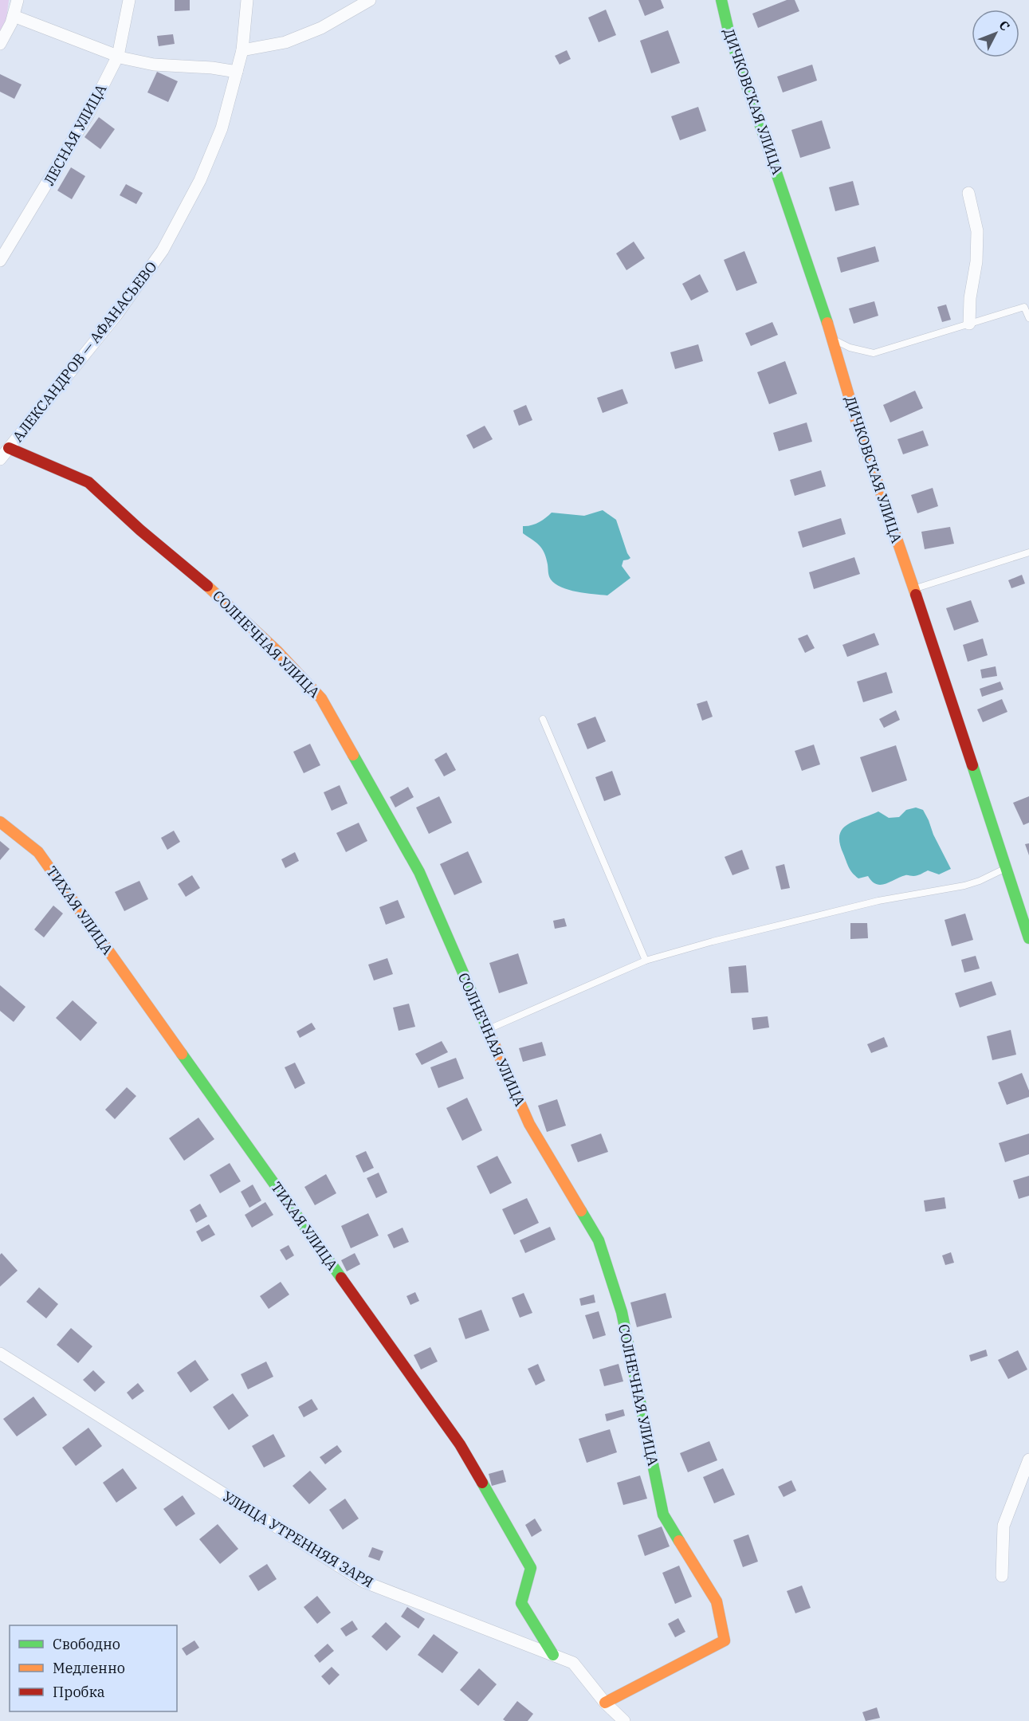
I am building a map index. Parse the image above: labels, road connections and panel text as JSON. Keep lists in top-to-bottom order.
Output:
{
  "streets": {
    "street": [
      "ДИЧКОВСКАЯ УЛИЦА",
      "ЛЕСНАЯ УЛИЦА",
      "АЛЕКСАНДРОВ — АФАНАСЬЕВО",
      "СОЛНЕЧНАЯ УЛИЦА",
      "ТИХАЯ УЛИЦА",
      "УЛИЦА УТРЕННЯЯ ЗАРЯ"
    ]
  },
  "crossings": [
    ["АЛЕКСАНДРОВ — АФАНАСЬЕВО", "СОЛНЕЧНАЯ УЛИЦА"],
    ["СОЛНЕЧНАЯ УЛИЦА", "УЛИЦА УТРЕННЯЯ ЗАРЯ"],
    ["ТИХАЯ УЛИЦА", "УЛИЦА УТРЕННЯЯ ЗАРЯ"]
  ],
  "legend": ["Свободно", "Медленно", "Пробка"],
  "north": "top right"
}
